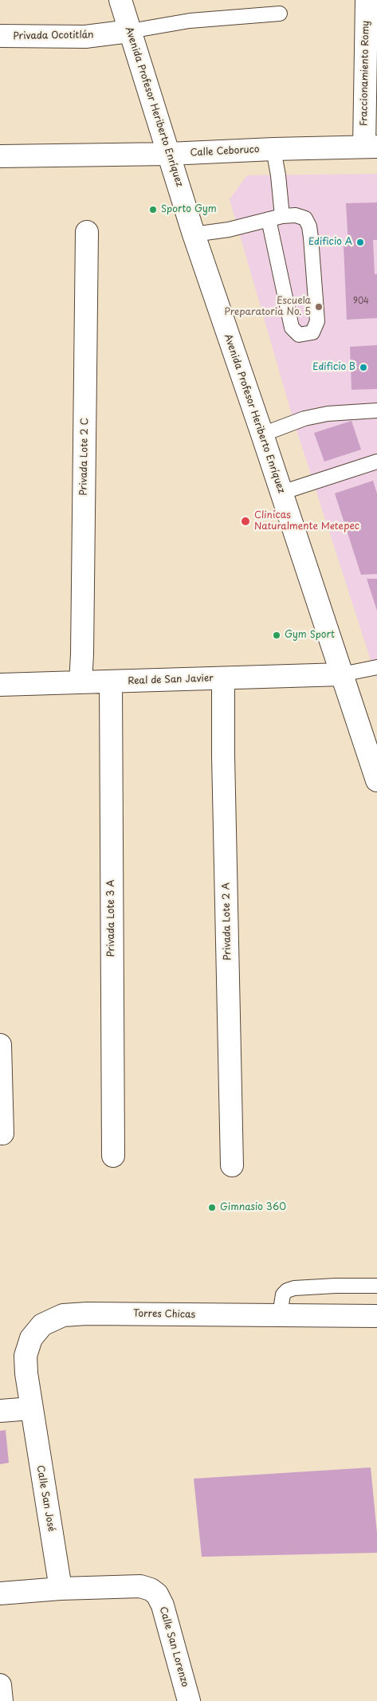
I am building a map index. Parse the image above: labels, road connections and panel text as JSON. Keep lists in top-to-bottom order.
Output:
{
  "streets": {
    "street": [
      "Privada Ocotitlán",
      "Fraccionamiento Romy",
      "Avenida Profesor Heriberto Enríquez",
      "Calle Ceboruco",
      "Privada Lote 2 C",
      "Real de San Javier",
      "Privada Lote 3 A",
      "Privada Lote 2 A",
      "Torres Chicas",
      "Calle San José",
      "Calle San Lorenzo"
    ]
  },
  "crossings": [
    ["Privada Ocotitlán", "Avenida Profesor Heriberto Enríquez"],
    ["Fraccionamiento Romy", "Calle Ceboruco"],
    ["Avenida Profesor Heriberto Enríquez", "Calle Ceboruco"],
    ["Avenida Profesor Heriberto Enríquez", "Real de San Javier"],
    ["Privada Lote 2 C", "Real de San Javier"],
    ["Real de San Javier", "Privada Lote 3 A"],
    ["Real de San Javier", "Privada Lote 2 A"],
    ["Torres Chicas", "Calle San José"],
    ["Calle San José", "Calle San Lorenzo"]
  ],
  "places": [
    "Sporto Gym",
    "Edificio A",
    "Escuela Preparatoria No. 5",
    "Edificio B",
    "Clinicas Naturalmente Metepec",
    "Gym Sport",
    "Gimnasio 360"
  ],
  "house_numbers": ["904"]
}
